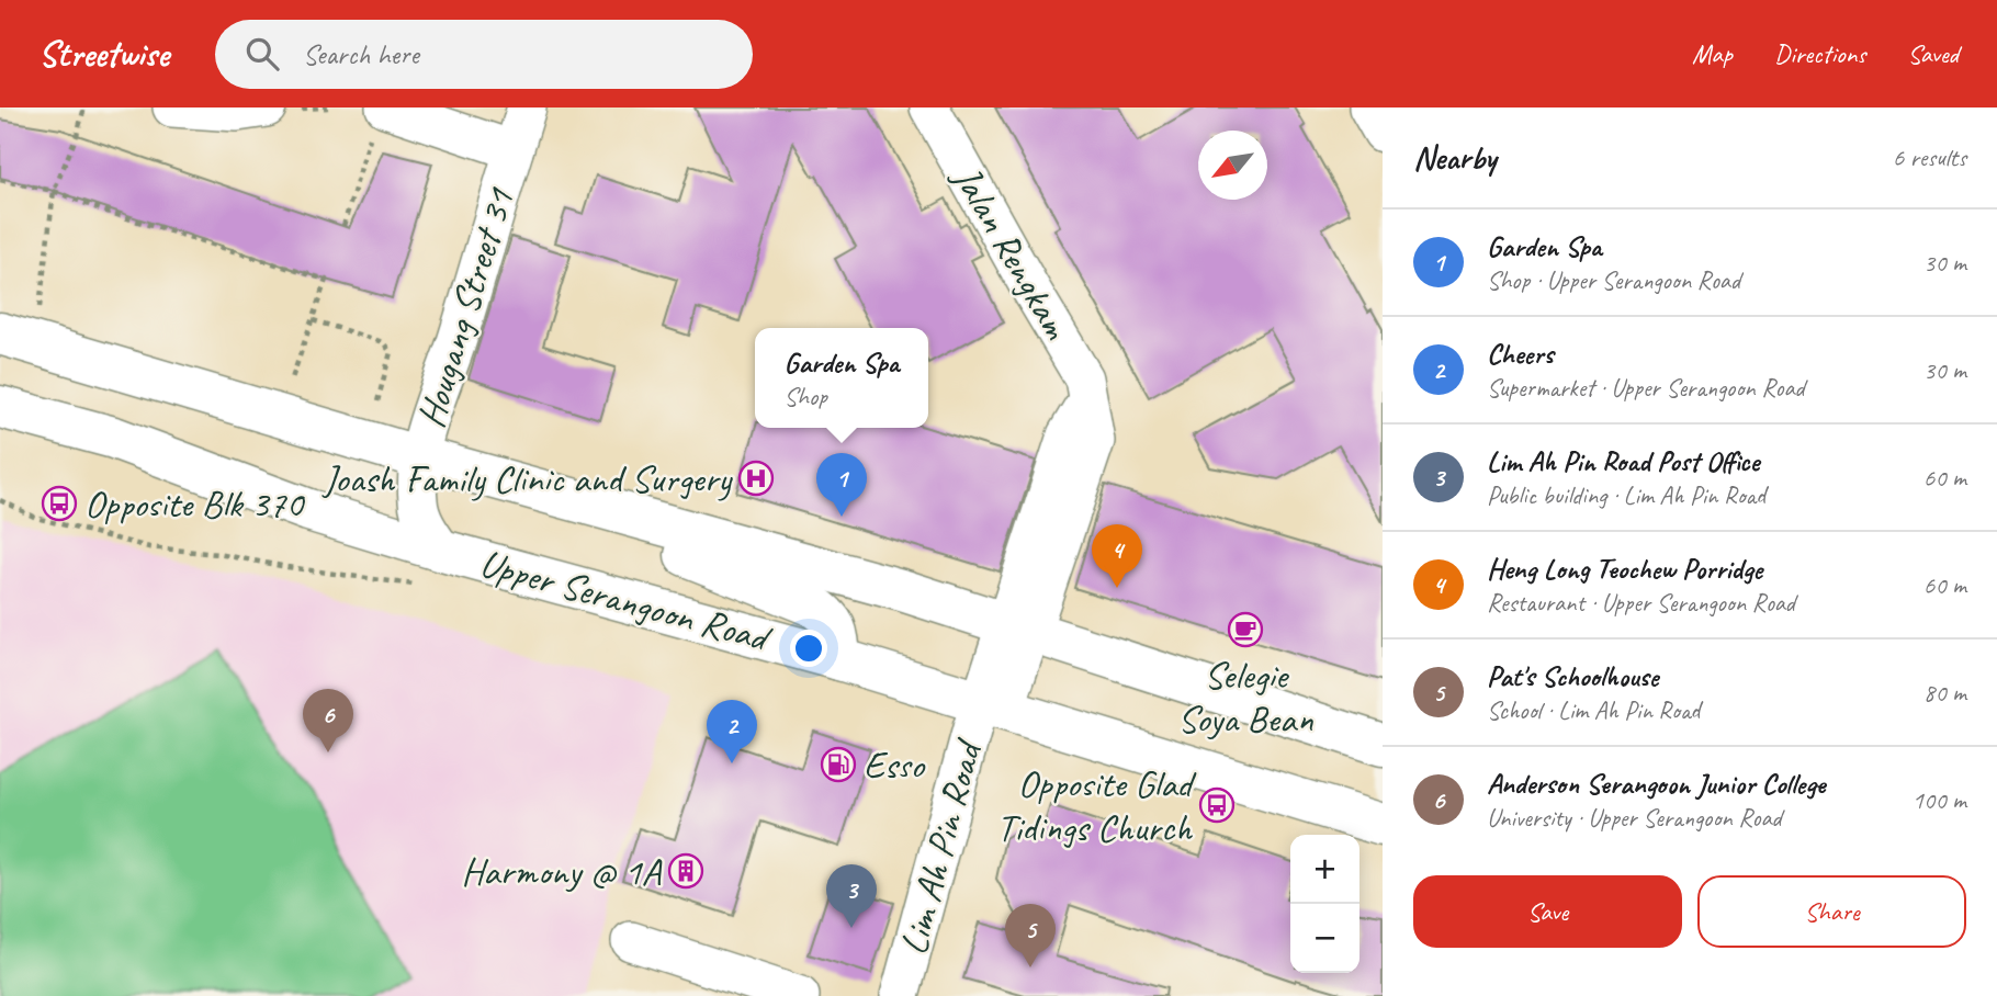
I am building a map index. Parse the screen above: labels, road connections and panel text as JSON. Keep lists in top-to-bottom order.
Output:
{
  "streets": {
    "main road": ["Upper Serangoon Road"],
    "street": ["Jalan Rengkam", "Hougang Street 31", "Lim Ah Pin Road"]
  },
  "crossings": [
    ["Jalan Rengkam", "Upper Serangoon Road"],
    ["Jalan Rengkam", "Lim Ah Pin Road"],
    ["Hougang Street 31", "Upper Serangoon Road"],
    ["Upper Serangoon Road", "Lim Ah Pin Road"]
  ],
  "places": {
    "hospital": ["Joash Family Clinic and Surgery"],
    "bus stop": ["Opposite Blk 370", "Opposite Glad Tidings Church"],
    "cafe": ["Selegie Soya Bean"],
    "fuel station": ["Esso"],
    "building": ["Harmony @ 1A"]
  },
  "north": "bottom left",
  "page": {
    "header": "Streetwise",
    "search": "Search here",
    "nav": ["Map", "Directions", "Saved"],
    "heading": ["Nearby", "6 results"],
    "list": [
      {
        "mark": "1",
        "name": "Garden Spa",
        "note": "Shop · Upper Serangoon Road",
        "value": "30 m"
      },
      {
        "mark": "2",
        "name": "Cheers",
        "note": "Supermarket · Upper Serangoon Road",
        "value": "30 m"
      },
      {
        "mark": "3",
        "name": "Lim Ah Pin Road Post Office",
        "note": "Public building · Lim Ah Pin Road",
        "value": "60 m"
      },
      {
        "mark": "4",
        "name": "Heng Long Teochew Porridge",
        "note": "Restaurant · Upper Serangoon Road",
        "value": "60 m"
      },
      {
        "mark": "5",
        "name": "Pat's Schoolhouse",
        "note": "School · Lim Ah Pin Road",
        "value": "80 m"
      },
      {
        "mark": "6",
        "name": "Anderson Serangoon Junior College",
        "note": "University · Upper Serangoon Road",
        "value": "100 m"
      }
    ],
    "popup": ["Garden Spa", "Shop"],
    "pins": [
      "1",
      "4",
      "6",
      "2",
      "3",
      "5"
    ],
    "map_buttons": ["+", "−"],
    "buttons": ["Save", "Share"]
  }
}
